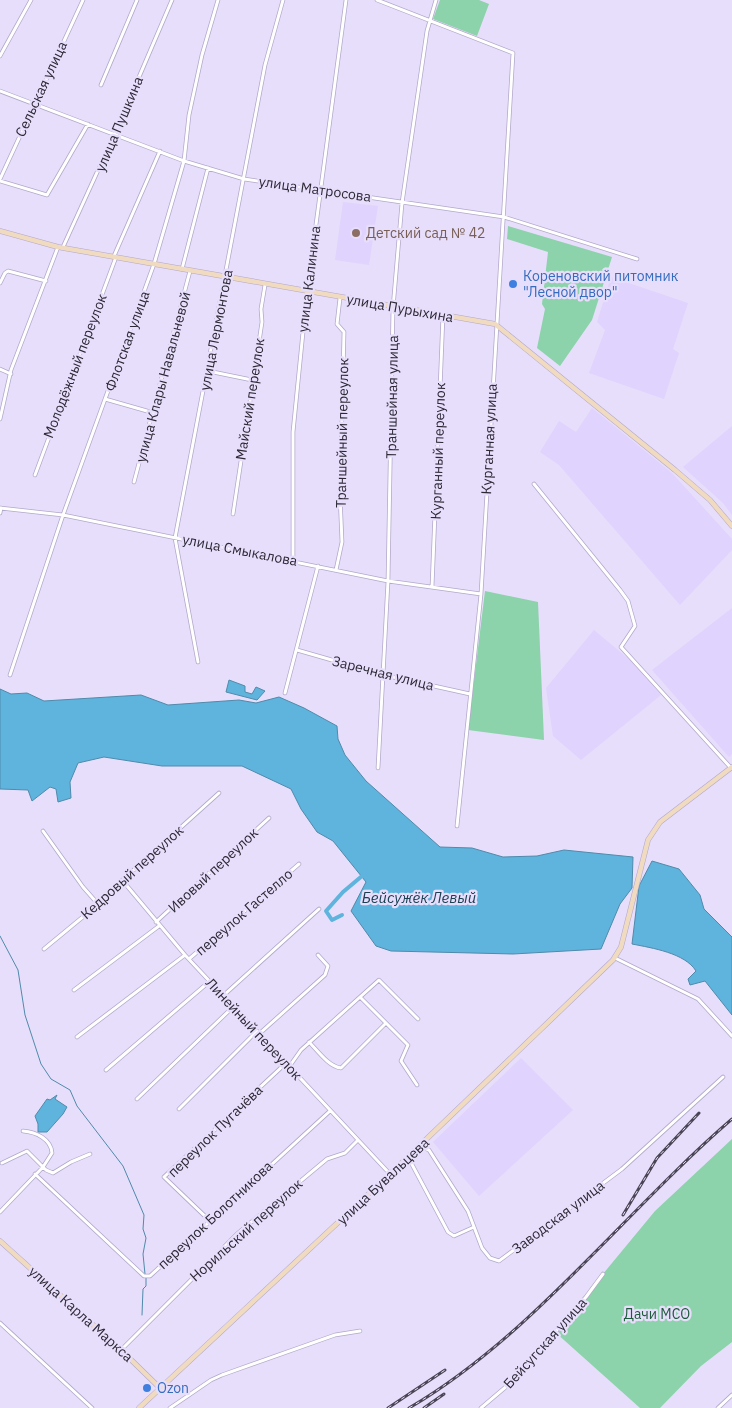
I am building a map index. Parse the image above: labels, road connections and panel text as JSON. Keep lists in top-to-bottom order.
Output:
{
  "streets": {
    "street": [
      "Сельская улица",
      "улица Пушкина",
      "улица Матросова",
      "улица Калинина",
      "улица Пурыхина",
      "улица Лермонтова",
      "Флотская улица",
      "Молодёжный переулок",
      "улица Клары Навальневой",
      "Траншейная улица",
      "Майский переулок",
      "Траншейный переулок",
      "Курганная улица",
      "Курганный переулок",
      "улица Смыкалова",
      "Заречная улица",
      "Ивовый переулок",
      "Кедровый переулок",
      "переулок Гастелло",
      "Линейный переулок",
      "переулок Пугачёва",
      "улица Бувальцева",
      "переулок Болотникова",
      "Заводская улица",
      "Норильский переулок",
      "улица Карла Маркса",
      "Бейсугская улица"
    ]
  },
  "crossings": [
    ["Сельская улица", "улица Матросова"],
    ["улица Пушкина", "улица Матросова"],
    ["улица Пушкина", "улица Пурыхина"],
    ["улица Матросова", "улица Калинина"],
    ["улица Матросова", "улица Лермонтова"],
    ["улица Матросова", "Флотская улица"],
    ["улица Матросова", "Молодёжный переулок"],
    ["улица Матросова", "улица Клары Навальневой"],
    ["улица Матросова", "Траншейная улица"],
    ["улица Матросова", "Курганная улица"],
    ["улица Калинина", "улица Пурыхина"],
    ["улица Калинина", "улица Смыкалова"],
    ["улица Пурыхина", "улица Лермонтова"],
    ["улица Пурыхина", "Флотская улица"],
    ["улица Пурыхина", "Молодёжный переулок"],
    ["улица Пурыхина", "улица Клары Навальневой"],
    ["улица Пурыхина", "Траншейная улица"],
    ["улица Пурыхина", "Майский переулок"],
    ["улица Пурыхина", "Траншейный переулок"],
    ["улица Пурыхина", "Курганная улица"],
    ["улица Пурыхина", "Курганный переулок"],
    ["улица Лермонтова", "улица Смыкалова"],
    ["Флотская улица", "улица Смыкалова"],
    ["Траншейная улица", "Курганная улица"],
    ["Траншейная улица", "улица Смыкалова"],
    ["Траншейная улица", "Заречная улица"],
    ["Траншейный переулок", "улица Смыкалова"],
    ["Курганная улица", "улица Смыкалова"],
    ["Курганная улица", "Заречная улица"],
    ["Курганный переулок", "улица Смыкалова"],
    ["Ивовый переулок", "Линейный переулок"],
    ["Кедровый переулок", "Линейный переулок"],
    ["переулок Гастелло", "Линейный переулок"],
    ["Линейный переулок", "переулок Пугачёва"],
    ["Линейный переулок", "улица Бувальцева"],
    ["Линейный переулок", "переулок Болотникова"],
    ["Линейный переулок", "Норильский переулок"],
    ["переулок Пугачёва", "переулок Болотникова"],
    ["улица Бувальцева", "Заводская улица"],
    ["улица Бувальцева", "улица Карла Маркса"],
    ["Норильский переулок", "улица Карла Маркса"]
  ],
  "water": ["Бейсужёк Левый"],
  "parks": ["Дачи МСО"],
  "places": ["Детский сад № 42", "Кореновский питомник \"Лесной двор\"", "Ozon"]
}
